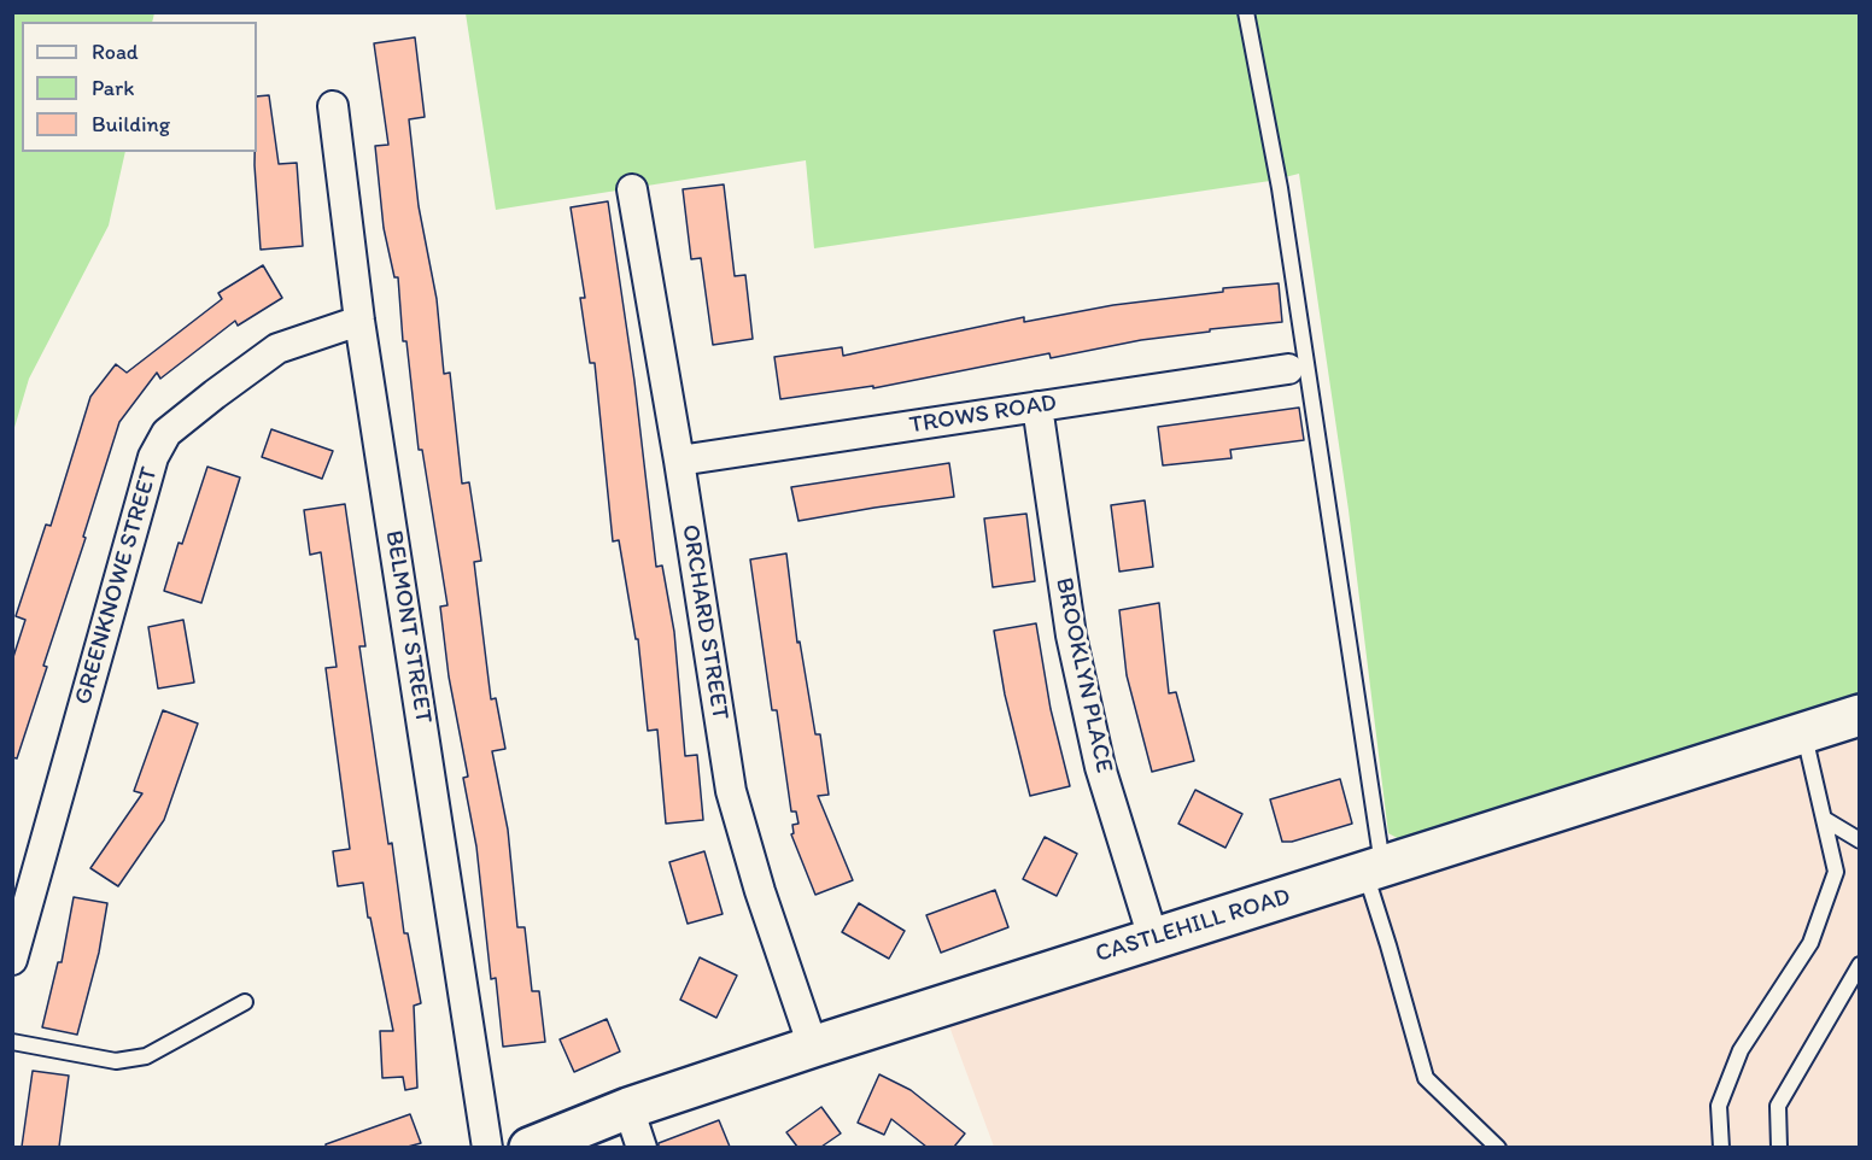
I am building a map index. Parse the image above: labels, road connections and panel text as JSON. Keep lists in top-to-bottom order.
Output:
{
  "streets": {
    "main road": ["CASTLEHILL ROAD"],
    "street": [
      "TROWS ROAD",
      "GREENKNOWE STREET",
      "ORCHARD STREET",
      "BELMONT STREET",
      "BROOKLYN PLACE"
    ]
  },
  "crossings": [
    ["TROWS ROAD", "ORCHARD STREET"],
    ["TROWS ROAD", "BROOKLYN PLACE"],
    ["GREENKNOWE STREET", "BELMONT STREET"],
    ["ORCHARD STREET", "CASTLEHILL ROAD"],
    ["BROOKLYN PLACE", "CASTLEHILL ROAD"]
  ],
  "legend": ["Road", "Park", "Building"]
}
